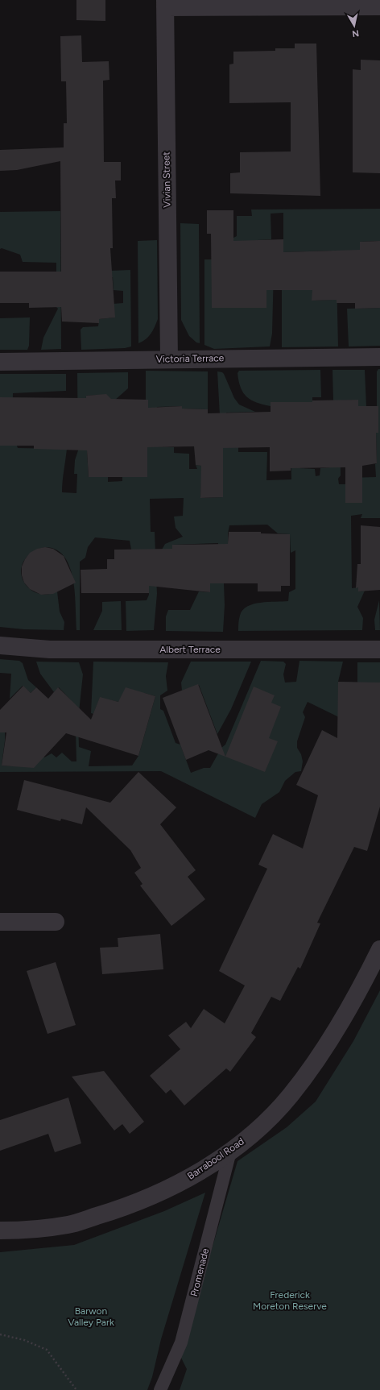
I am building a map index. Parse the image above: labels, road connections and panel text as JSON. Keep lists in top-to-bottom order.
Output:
{
  "streets": {
    "street": [
      "Vivian Street",
      "Victoria Terrace",
      "Albert Terrace",
      "Barrabool Road"
    ],
    "lane": ["Promenade"]
  },
  "crossings": [
    ["Vivian Street", "Victoria Terrace"],
    ["Barrabool Road", "Promenade"]
  ],
  "parks": ["Frederick Moreton Reserve", "Barwon Valley Park"],
  "north": "bottom"
}
